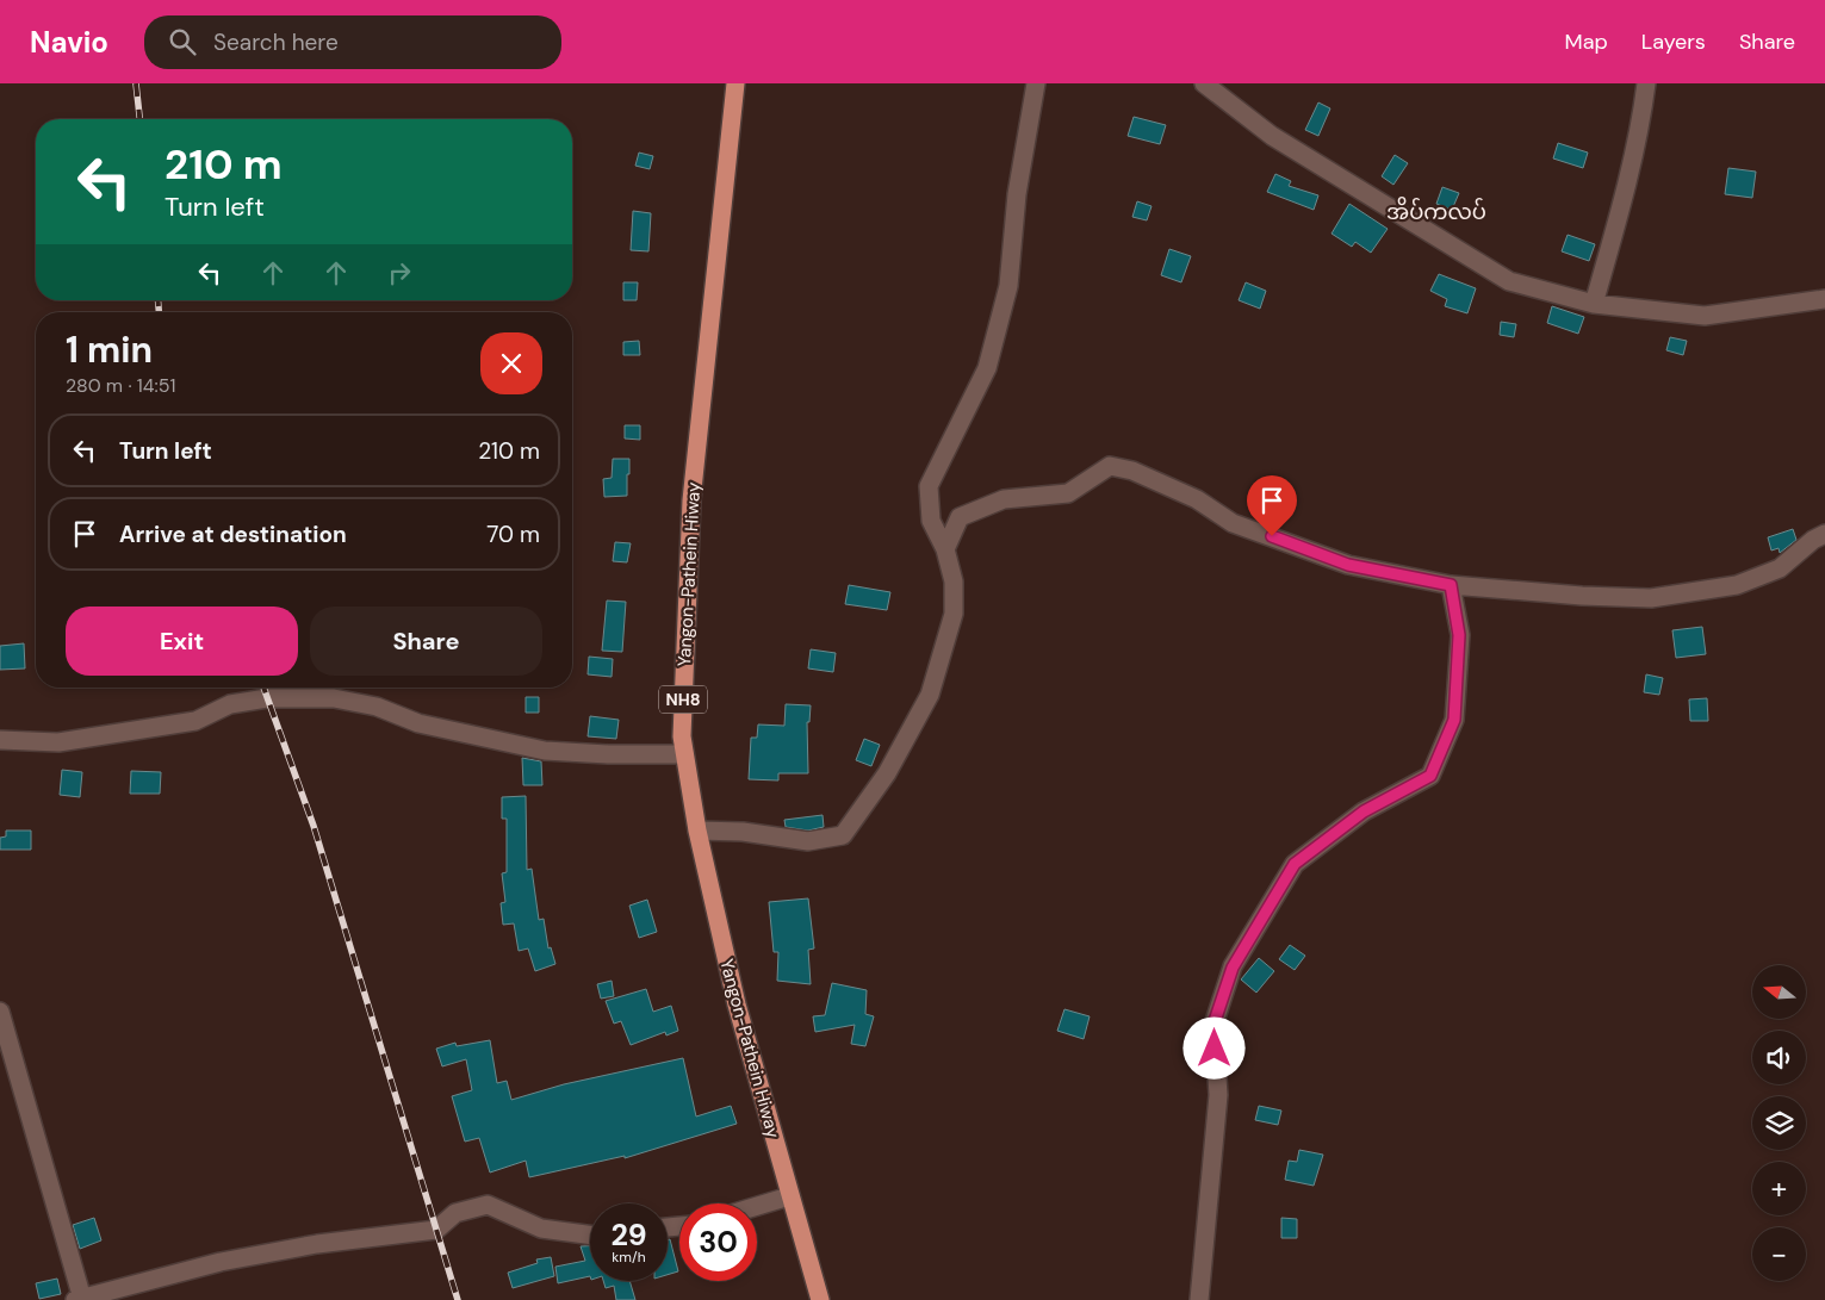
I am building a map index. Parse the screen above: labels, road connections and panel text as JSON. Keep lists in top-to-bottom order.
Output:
{
  "streets": {
    "highway": ["Yangon-Pathein Hiway", "NH8"]
  },
  "districts": ["အိပ်ကလပ်"],
  "north": "left",
  "page": {
    "header": "Navio",
    "search": "Search here",
    "nav": ["Map", "Layers", "Share"],
    "turn": ["210 m", "Turn left"],
    "heading": ["1 min", "280 m · 14:51"],
    "list": [
      {
        "name": "Turn left",
        "value": "210 m"
      },
      {
        "name": "Arrive at destination",
        "value": "70 m"
      }
    ],
    "buttons": ["Exit", "Share"],
    "map_buttons": ["+", "−"],
    "speed": "29 km/h",
    "limit": "30"
  }
}
